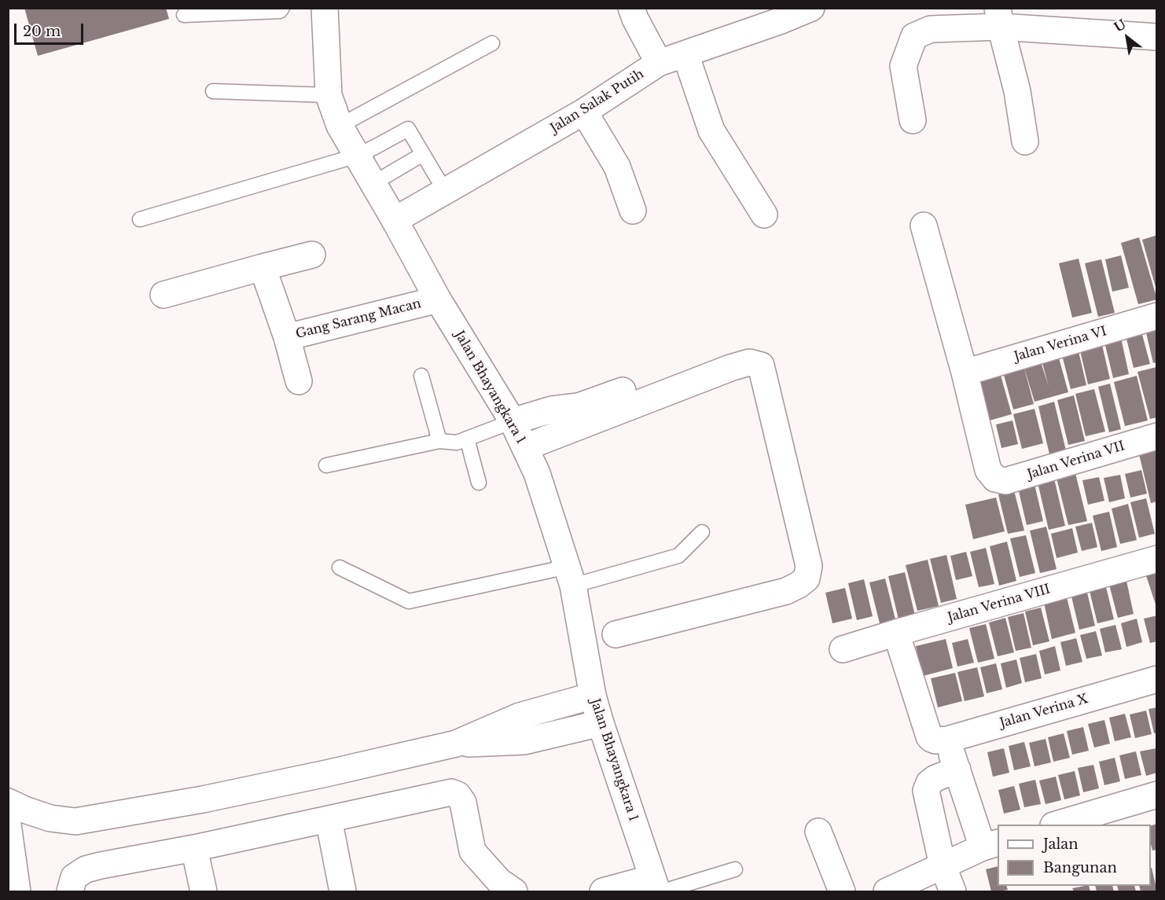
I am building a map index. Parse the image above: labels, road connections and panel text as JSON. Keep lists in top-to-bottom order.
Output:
{
  "streets": {
    "main road": [
      "Jalan Salak Putih",
      "Gang Sarang Macan",
      "Jalan Verina VI",
      "Jalan Bhayangkara 1",
      "Jalan Verina VII",
      "Jalan Verina VIII",
      "Jalan Verina X"
    ]
  },
  "crossings": [
    ["Jalan Salak Putih", "Jalan Bhayangkara 1"],
    ["Gang Sarang Macan", "Jalan Bhayangkara 1"],
    ["Jalan Verina VI", "Jalan Verina VII"]
  ],
  "legend": ["Jalan", "Bangunan"],
  "scale_bar": "20 m",
  "north": "top left"
}
